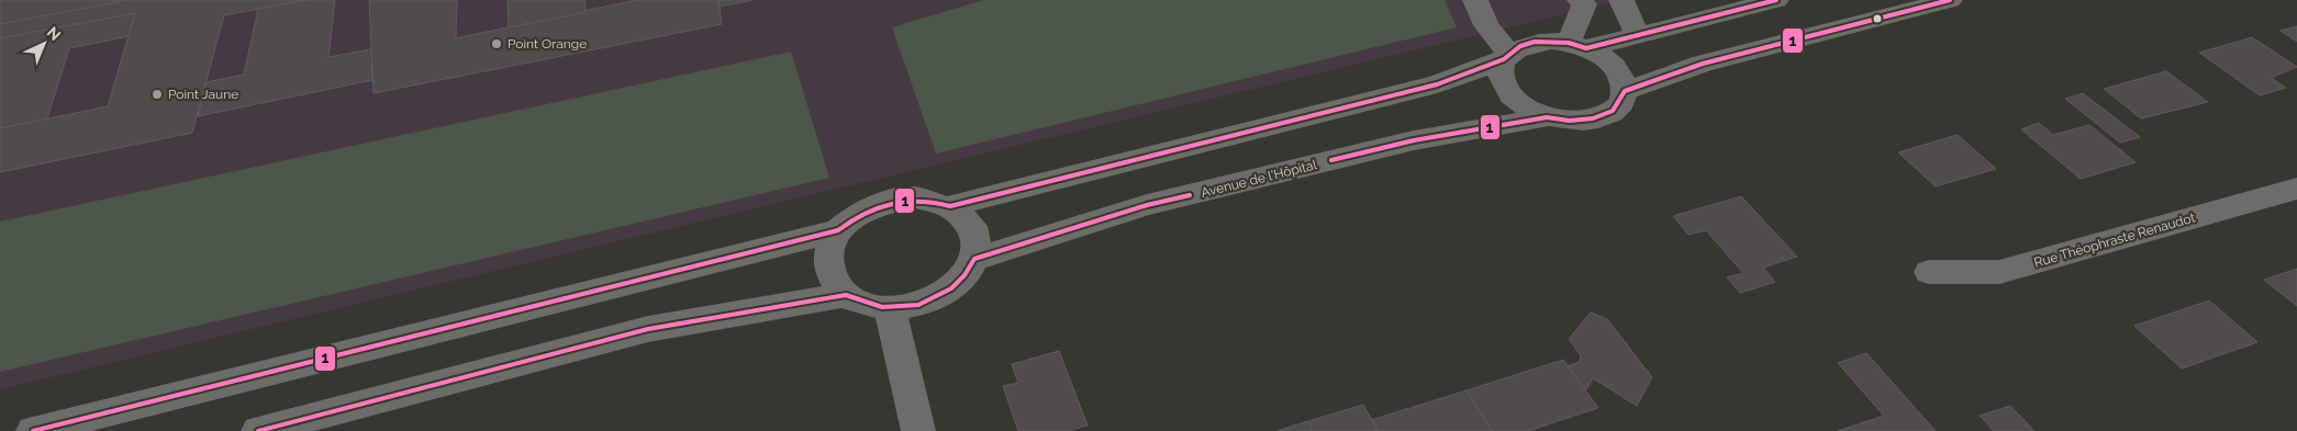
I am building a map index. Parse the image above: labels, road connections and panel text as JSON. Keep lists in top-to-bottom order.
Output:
{
  "streets": {
    "street": ["Avenue de l'Hôpital", "Rue Théophraste Renaudot"]
  },
  "places": ["Point Orange", "Point Jaune"],
  "lines": ["transit line 1"],
  "north": "top right"
}
